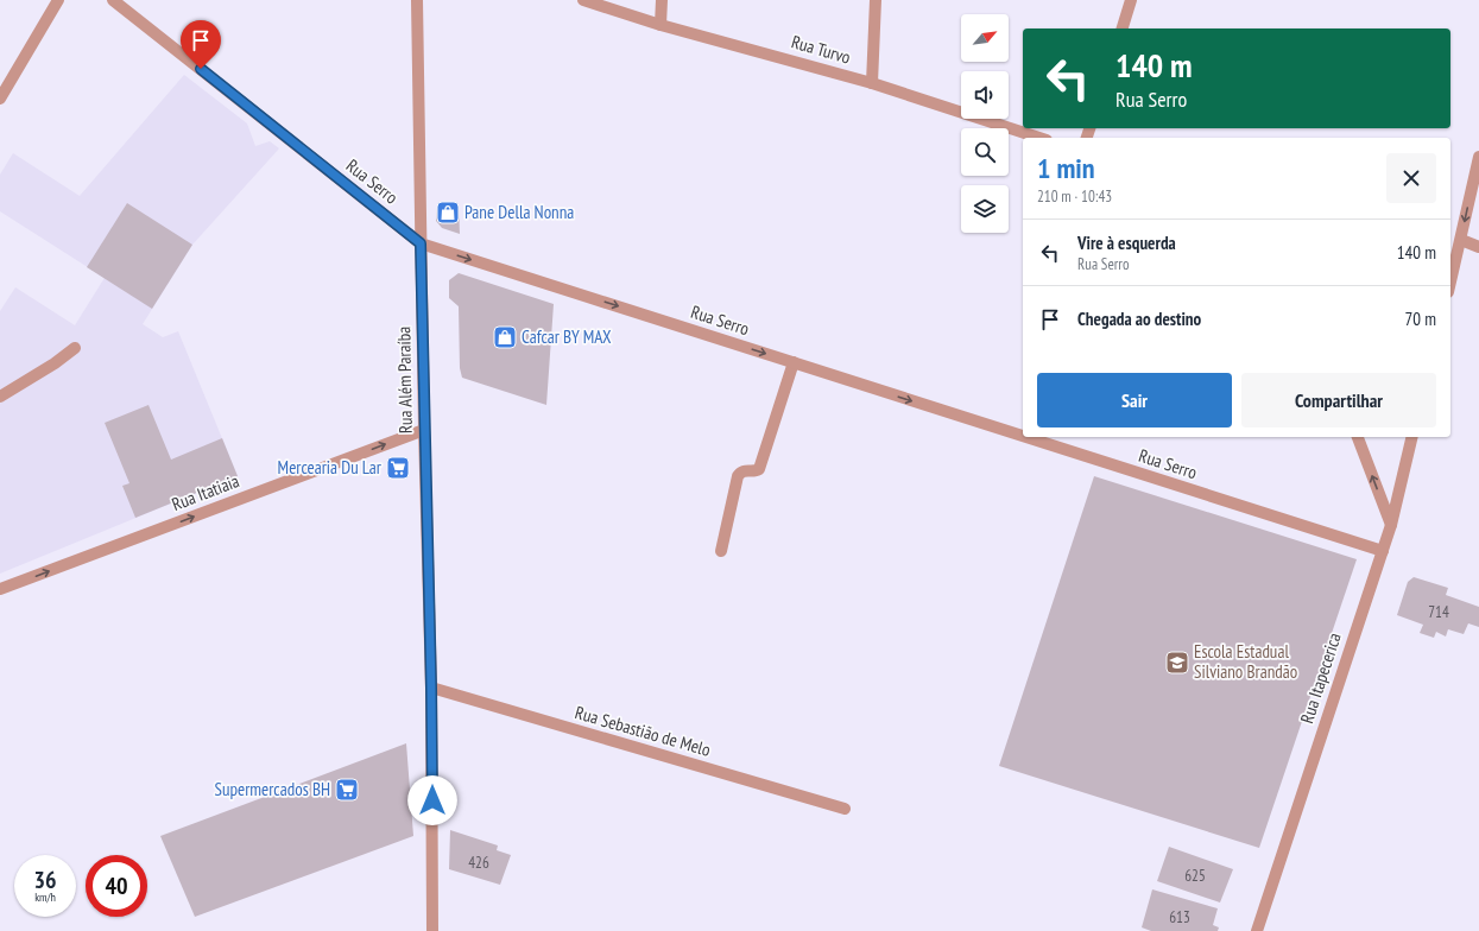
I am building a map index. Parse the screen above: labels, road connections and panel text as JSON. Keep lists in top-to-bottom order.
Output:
{
  "streets": {
    "street": [
      "Rua Turvo",
      "Rua Serro",
      "Rua Além Paraíba",
      "Rua Itatiaia",
      "Rua Itapecerica",
      "Rua Sebastião de Melo"
    ]
  },
  "crossings": [
    ["Rua Serro", "Rua Além Paraíba"],
    ["Rua Serro", "Rua Itapecerica"],
    ["Rua Além Paraíba", "Rua Itatiaia"],
    ["Rua Além Paraíba", "Rua Sebastião de Melo"]
  ],
  "one_way": ["Rua Serro", "Rua Itatiaia"],
  "places": {
    "shop": ["Pane Della Nonna", "Cafcar BY MAX"],
    "supermarket": ["Mercearia Du Lar", "Supermercados BH"],
    "school or university": ["Escola Estadual Silviano Brandão"]
  },
  "house_numbers": [
    "714",
    "426",
    "625",
    "613"
  ],
  "north": "top right",
  "page": {
    "turn": ["140 m", "Rua Serro"],
    "heading": ["1 min", "210 m · 10:43"],
    "list": [
      {
        "name": "Vire à esquerda",
        "note": "Rua Serro",
        "value": "140 m"
      },
      {
        "name": "Chegada ao destino",
        "value": "70 m"
      }
    ],
    "buttons": ["Sair", "Compartilhar"],
    "speed": "36 km/h",
    "limit": "40"
  }
}
